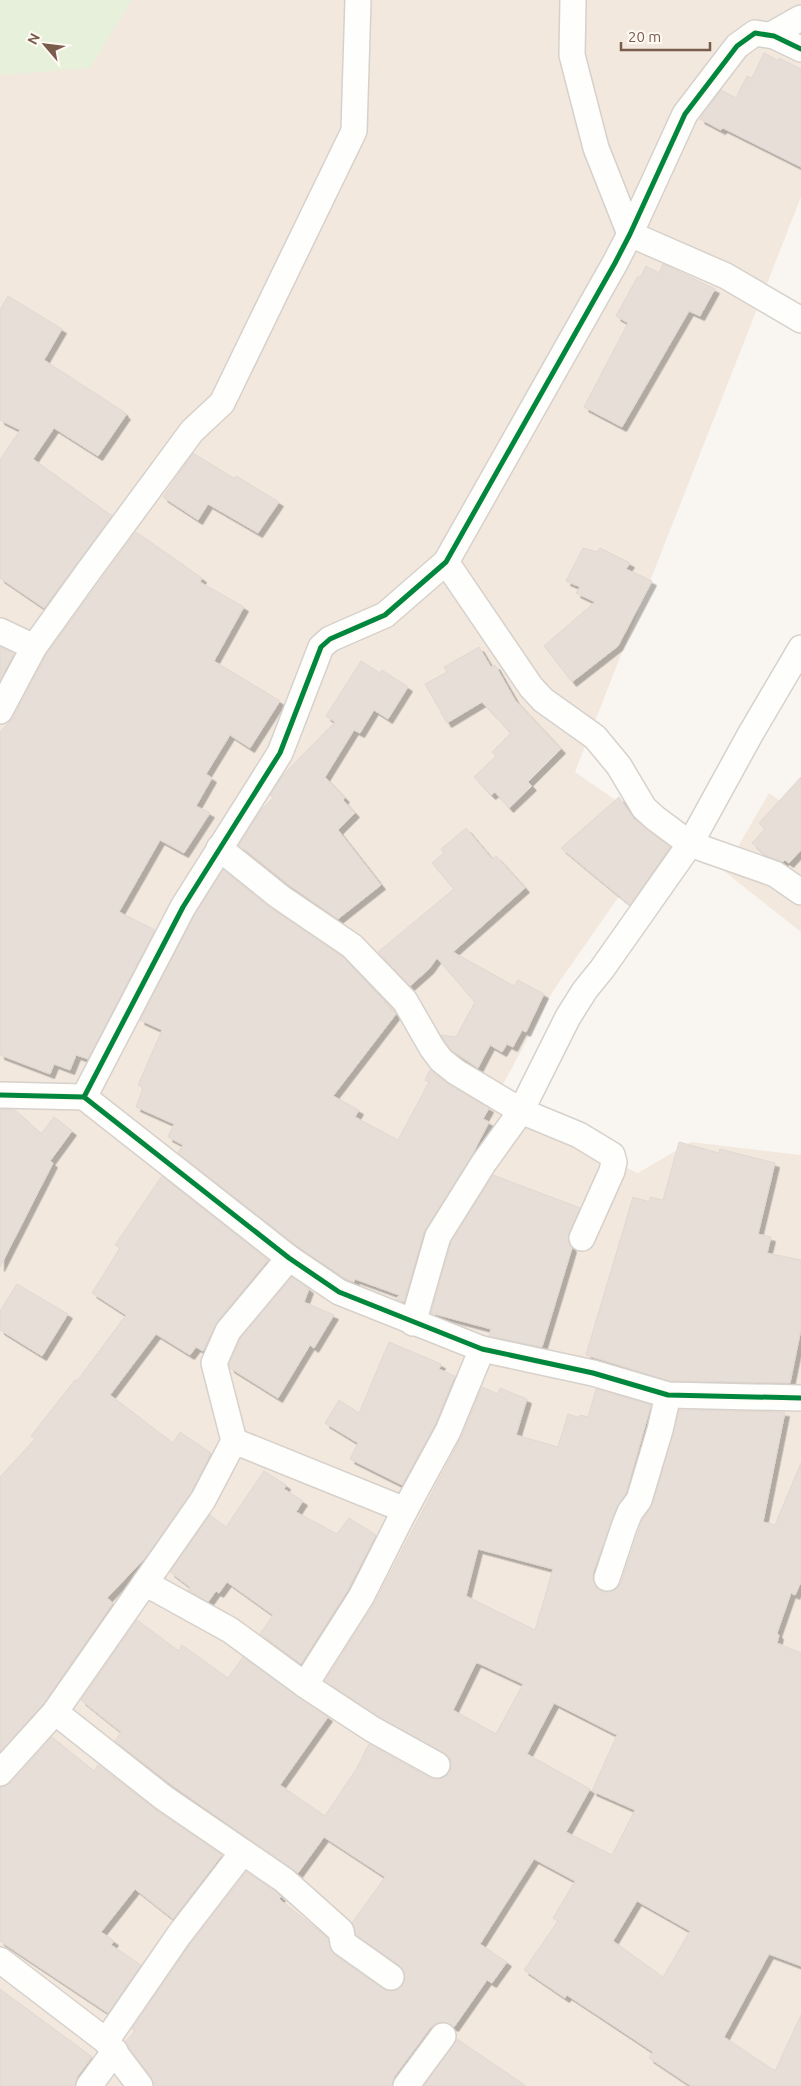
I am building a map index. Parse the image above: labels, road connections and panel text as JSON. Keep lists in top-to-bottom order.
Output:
{
  "scale_bar": "20 m",
  "north": "top left"
}
